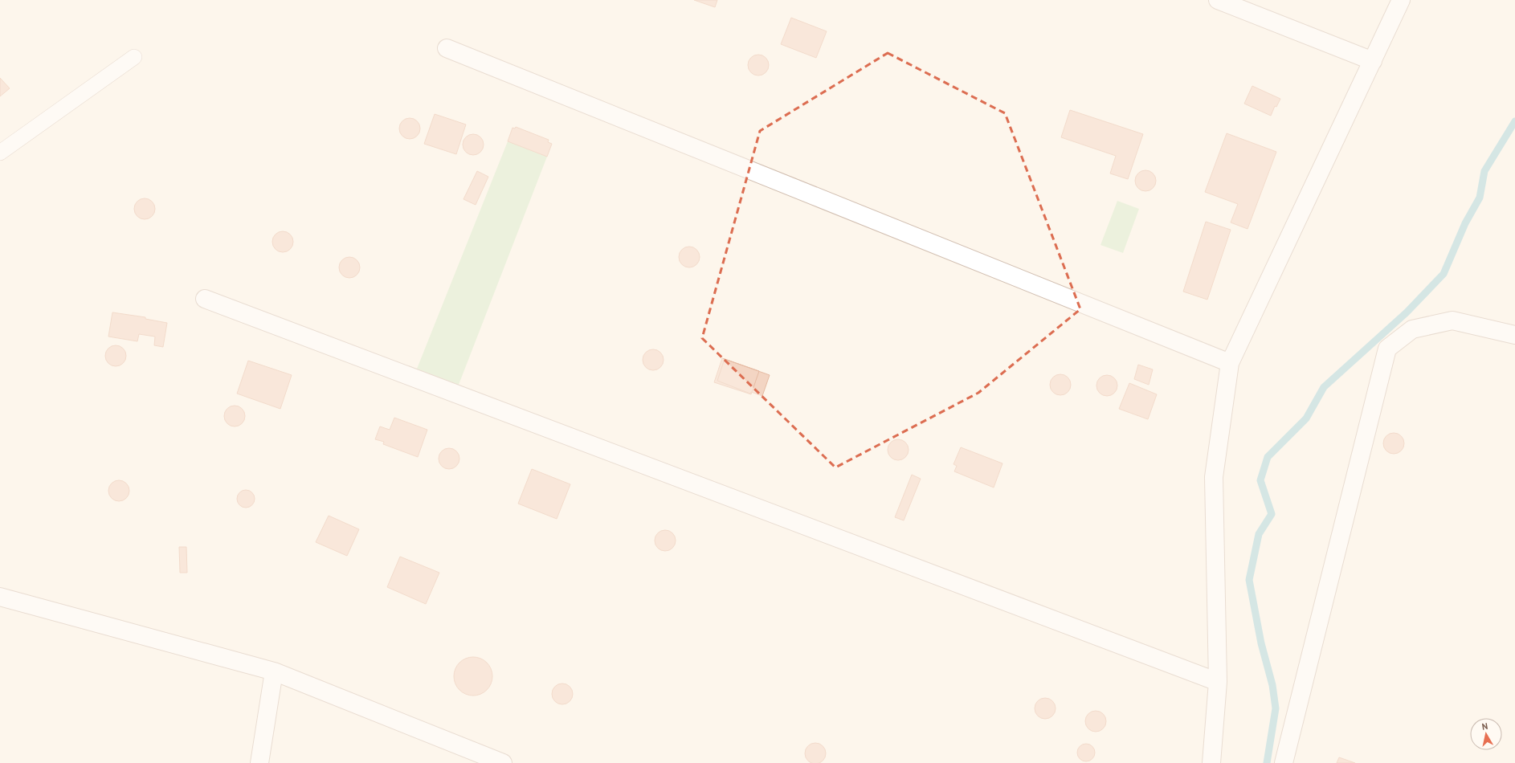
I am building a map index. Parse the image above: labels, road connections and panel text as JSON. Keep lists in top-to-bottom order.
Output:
{
  "north": "top"
}
